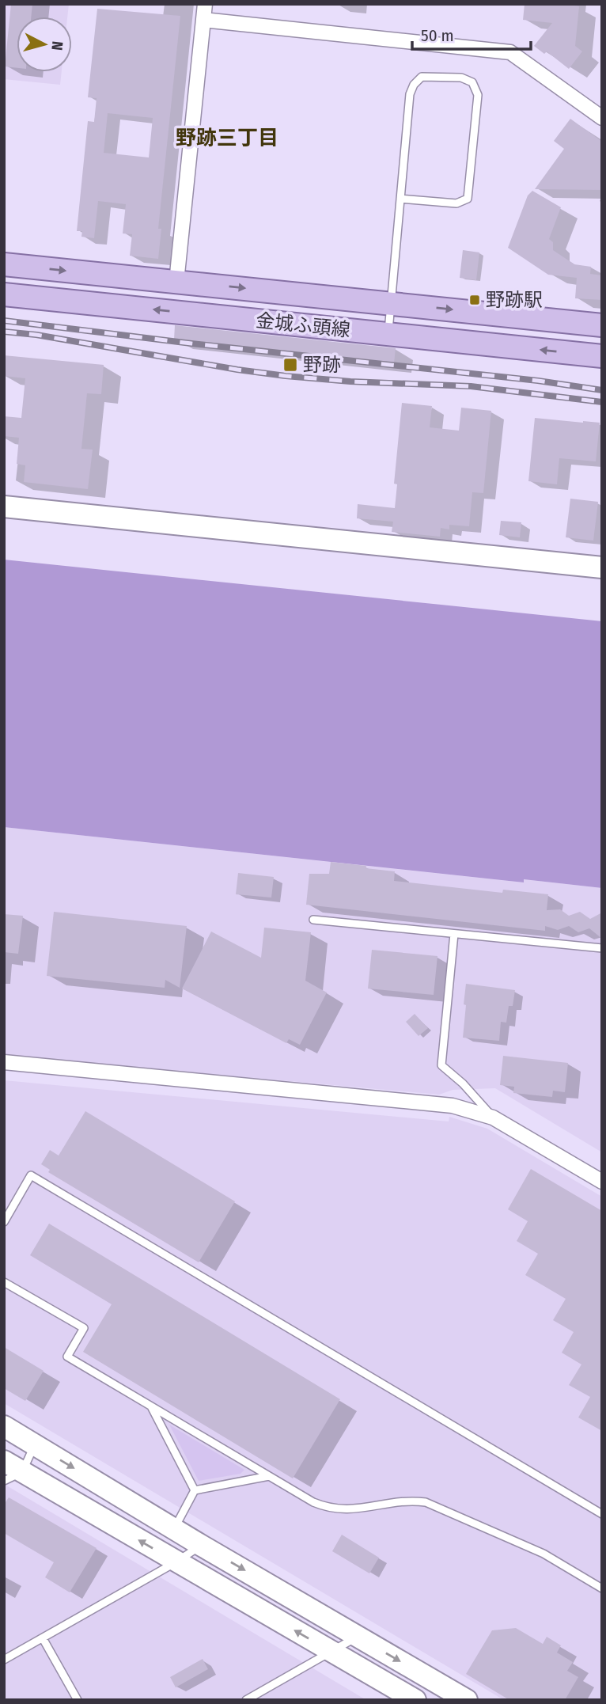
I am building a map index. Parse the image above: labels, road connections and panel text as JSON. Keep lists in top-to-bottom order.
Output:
{
  "streets": {
    "main road": ["金城ふ頭線"]
  },
  "districts": ["野跡三丁目"],
  "places": {
    "transit": ["野跡駅", "野跡"]
  },
  "scale_bar": "50 m",
  "north": "right"
}
